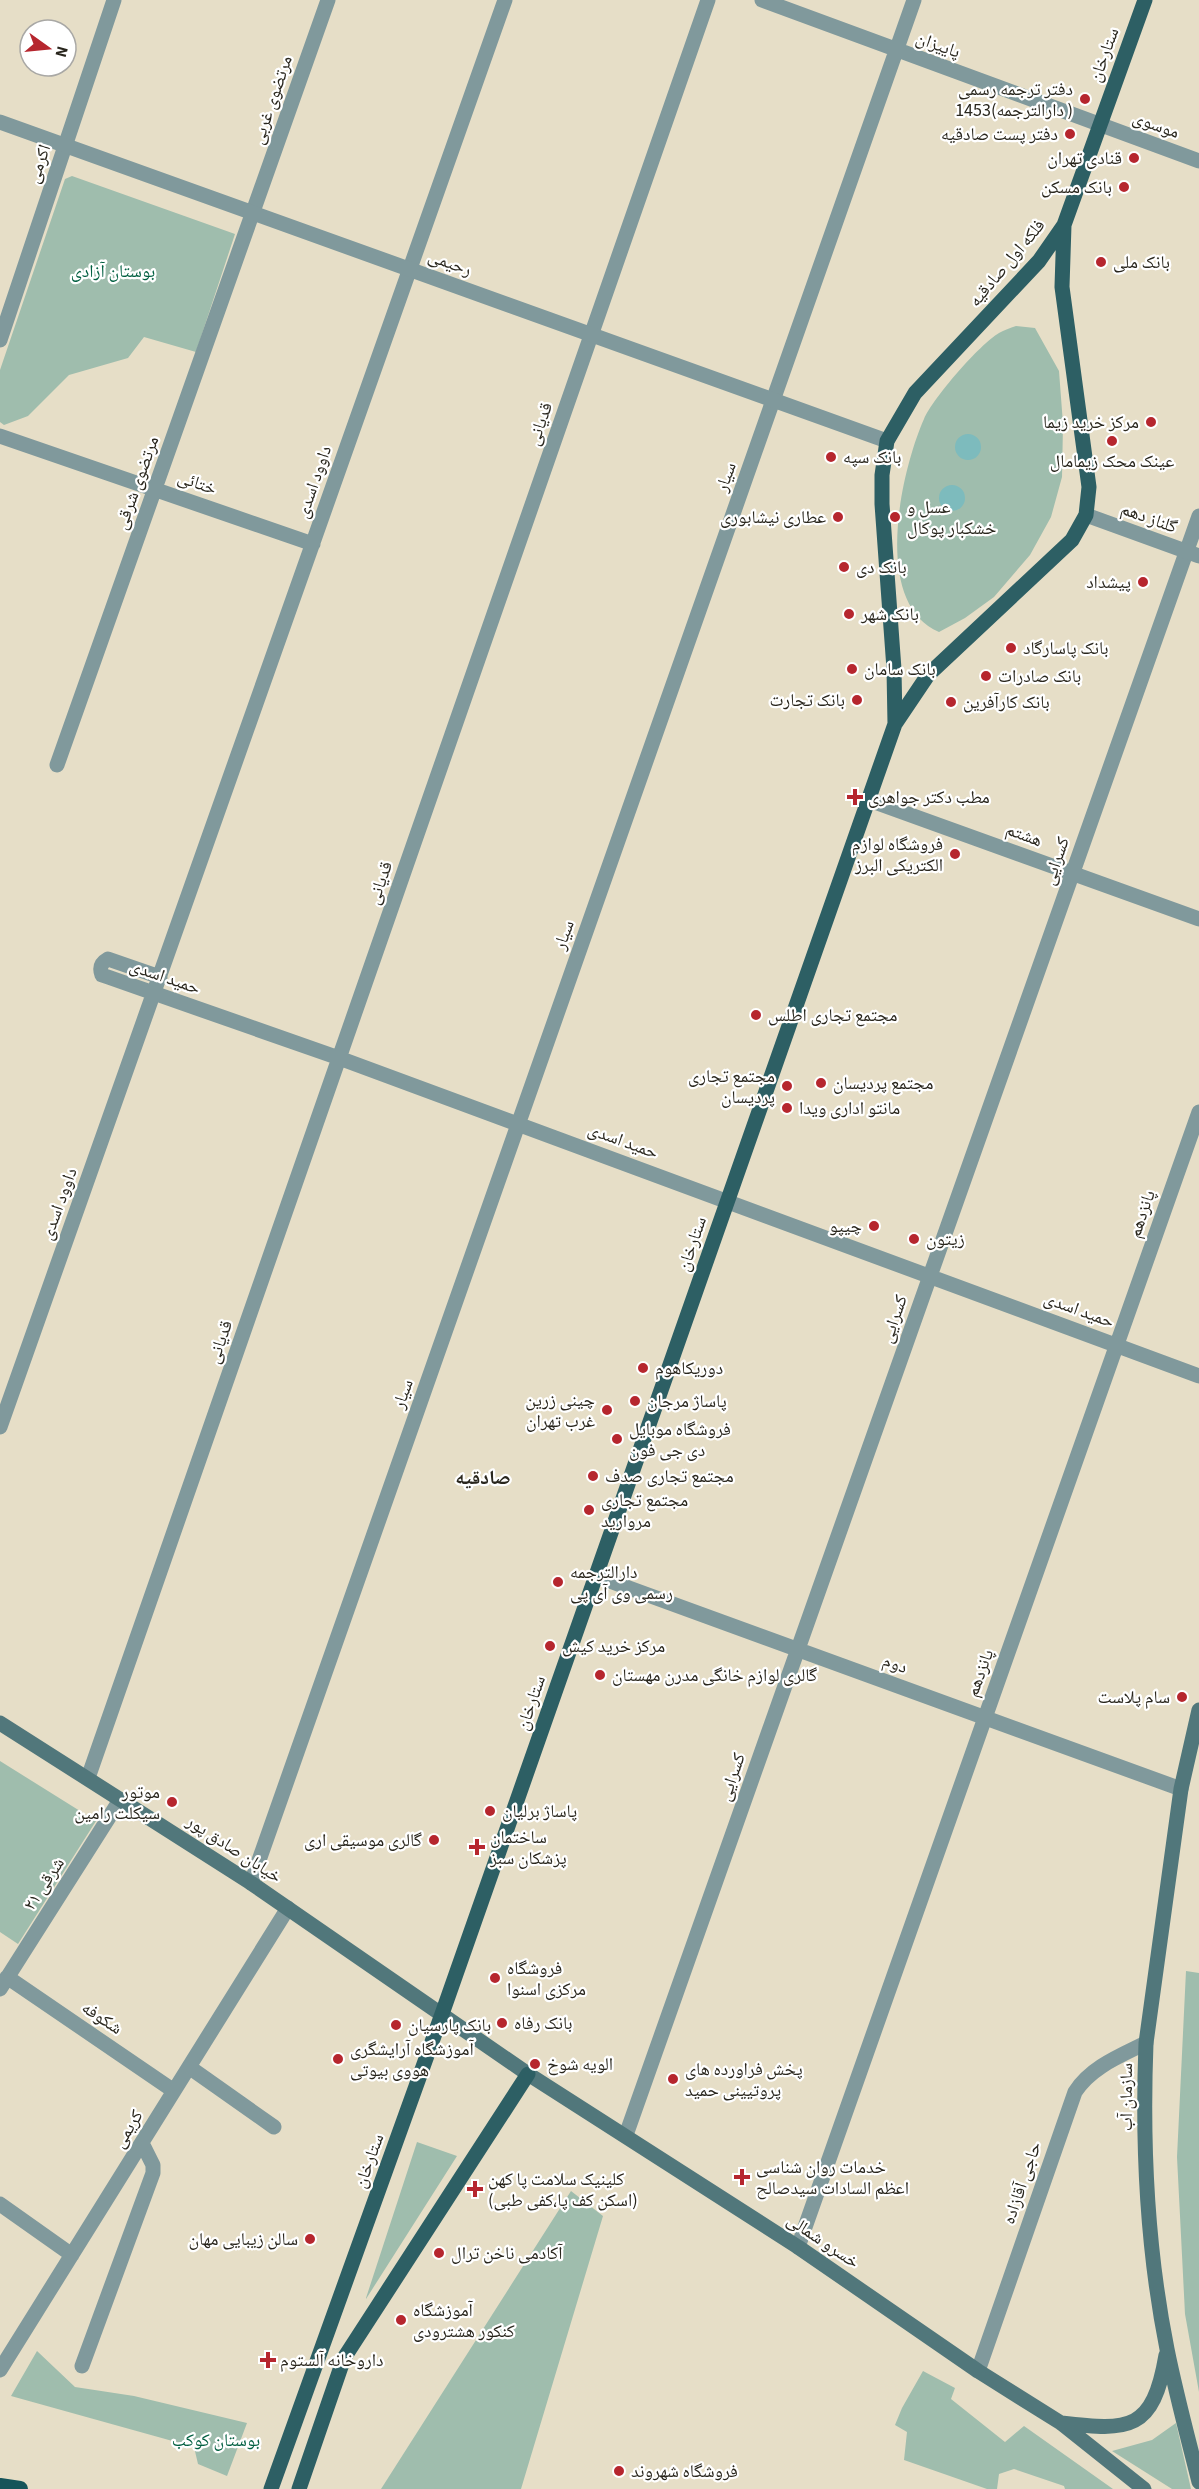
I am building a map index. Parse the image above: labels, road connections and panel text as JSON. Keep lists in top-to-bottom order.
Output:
{
  "streets": {
    "main road": [
      "ستارخان",
      "فلکه اول صادقیه",
      "خیابان صادق پور",
      "سازمان آب",
      "خسرو شمالی"
    ],
    "street": [
      "پاییزان",
      "مرتضوی غربی",
      "موسوی",
      "اکرمی",
      "رحیمی",
      "قدیانی",
      "سیار",
      "داوود اسدی",
      "مرتضوی شرقی",
      "ختائی",
      "گلناز دهم",
      "هشتم",
      "کسرایی",
      "حمید اسدی",
      "پانزدهم",
      "دوم",
      "۲۱ شرقی",
      "شکوفه",
      "کریمی",
      "حاجی آقازاده"
    ]
  },
  "crossings": [
    ["پاییزان", "ستارخان"],
    ["پاییزان", "موسوی"],
    ["پاییزان", "سیار"],
    ["ستارخان", "موسوی"],
    ["ستارخان", "فلکه اول صادقیه"],
    ["ستارخان", "هشتم"],
    ["ستارخان", "حمید اسدی"],
    ["ستارخان", "دوم"],
    ["ستارخان", "خیابان صادق پور"],
    ["ستارخان", "خسرو شمالی"],
    ["مرتضوی غربی", "رحیمی"],
    ["مرتضوی غربی", "مرتضوی شرقی"],
    ["اکرمی", "رحیمی"],
    ["رحیمی", "فلکه اول صادقیه"],
    ["رحیمی", "قدیانی"],
    ["رحیمی", "سیار"],
    ["رحیمی", "داوود اسدی"],
    ["رحیمی", "مرتضوی شرقی"],
    ["فلکه اول صادقیه", "گلناز دهم"],
    ["قدیانی", "حمید اسدی"],
    ["قدیانی", "خیابان صادق پور"],
    ["سیار", "حمید اسدی"],
    ["سیار", "خیابان صادق پور"],
    ["داوود اسدی", "ختائی"],
    ["داوود اسدی", "حمید اسدی"],
    ["مرتضوی شرقی", "ختائی"],
    ["گلناز دهم", "کسرایی"],
    ["هشتم", "کسرایی"],
    ["کسرایی", "حمید اسدی"],
    ["کسرایی", "دوم"],
    ["کسرایی", "خسرو شمالی"],
    ["حمید اسدی", "پانزدهم"],
    ["پانزدهم", "دوم"],
    ["پانزدهم", "خسرو شمالی"],
    ["دوم", "سازمان آب"],
    ["خیابان صادق پور", "۲۱ شرقی"],
    ["خیابان صادق پور", "کریمی"],
    ["خیابان صادق پور", "خسرو شمالی"],
    ["۲۱ شرقی", "شکوفه"],
    ["شکوفه", "کریمی"],
    ["سازمان آب", "حاجی آقازاده"],
    ["حاجی آقازاده", "خسرو شمالی"]
  ],
  "districts": ["صادقیه"],
  "parks": ["بوستان آزادی", "بوستان کوکب"],
  "places": {
    "other": [
      "دفتر ترجمه رسمی 1453(دارالترجمه )",
      "دفتر پست صادقیه",
      "قنادی تهران",
      "بانک مسکن",
      "بانک ملی",
      "مرکز خرید زیما",
      "عینک محک زیمامال",
      "بانک سپه",
      "عطاری نیشابوری",
      "عسل و خشکبار پوکال",
      "بانک دی",
      "پیشداد",
      "بانک شهر",
      "بانک پاسارگاد",
      "بانک سامان",
      "بانک صادرات",
      "بانک تجارت",
      "بانک کارآفرین",
      "فروشگاه لوازم الکتریکی البرز",
      "مجتمع تجاری اطلس",
      "مجتمع پردیسان",
      "مجتمع تجاری پردیسان",
      "مانتو اداری ویدا",
      "چیپو",
      "زیتون",
      "دوریکاهوم",
      "پاساژ مرجان",
      "چینی زرین غرب تهران",
      "فروشگاه موبایل دی جی فون",
      "مجتمع تجاری صدف",
      "مجتمع تجاری مروارید",
      "دارالترجمه رسمی وی آی پی",
      "مرکز خرید کیش",
      "گالری لوازم خانگی مدرن مهستان",
      "سام پلاست",
      "موتور سیکلت رامین",
      "پاساژ برلیان",
      "گالری موسیقی اری",
      "فروشگاه مرکزی اسنوا",
      "بانک رفاه",
      "بانک پارسیان",
      "آموزشگاه آرایشگری هووی بیوتی",
      "الویه شوخ",
      "پخش فراورده های پروتیینی حمید",
      "سالن زیبایی مهان",
      "آکادمی ناخن ترال",
      "آموزشگاه کنکور هشترودی",
      "فروشگاه شهروند"
    ],
    "health": [
      "مطب دکتر جواهری",
      "ساختمان پزشکان سبز",
      "خدمات روان شناسی اعظم السادات سیدصالح",
      "کلینیک سلامت پا کهن (اسکن کف پا،کفی طبی)",
      "داروخانه آلستوم"
    ]
  },
  "north": "right"
}
